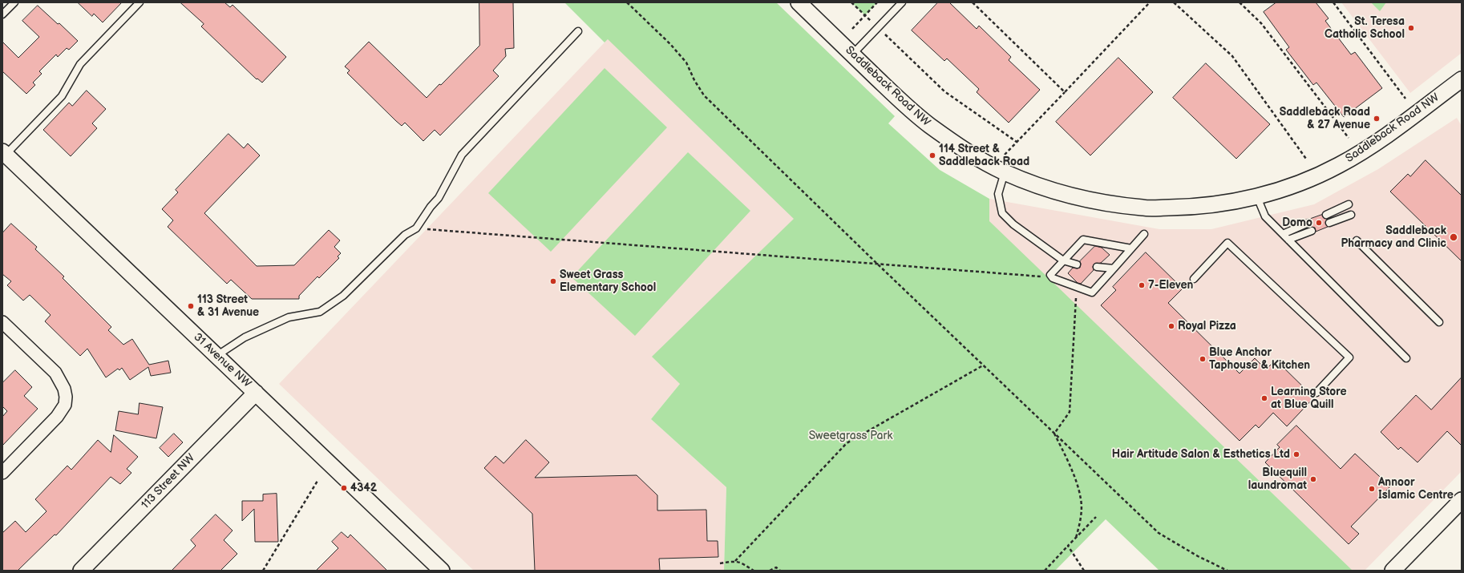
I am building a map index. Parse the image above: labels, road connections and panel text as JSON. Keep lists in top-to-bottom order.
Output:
{
  "streets": {
    "street": ["Saddleback Road NW", "31 Avenue NW", "113 Street NW"]
  },
  "crossings": [
    ["31 Avenue NW", "113 Street NW"]
  ],
  "parks": ["Sweetgrass Park"],
  "places": [
    "St. Teresa Catholic School",
    "Saddleback Road & 27 Avenue",
    "114 Street & Saddleback Road",
    "Domo",
    "Saddleback Pharmacy and Clinic",
    "Sweet Grass Elementary School",
    "7-Eleven",
    "113 Street & 31 Avenue",
    "Royal Pizza",
    "Blue Anchor Taphouse & Kitchen",
    "Learning Store at Blue Quill",
    "Hair Artitude Salon & Esthetics Ltd",
    "Bluequill laundromat",
    "4342",
    "Annoor Islamic Centre"
  ]
}
